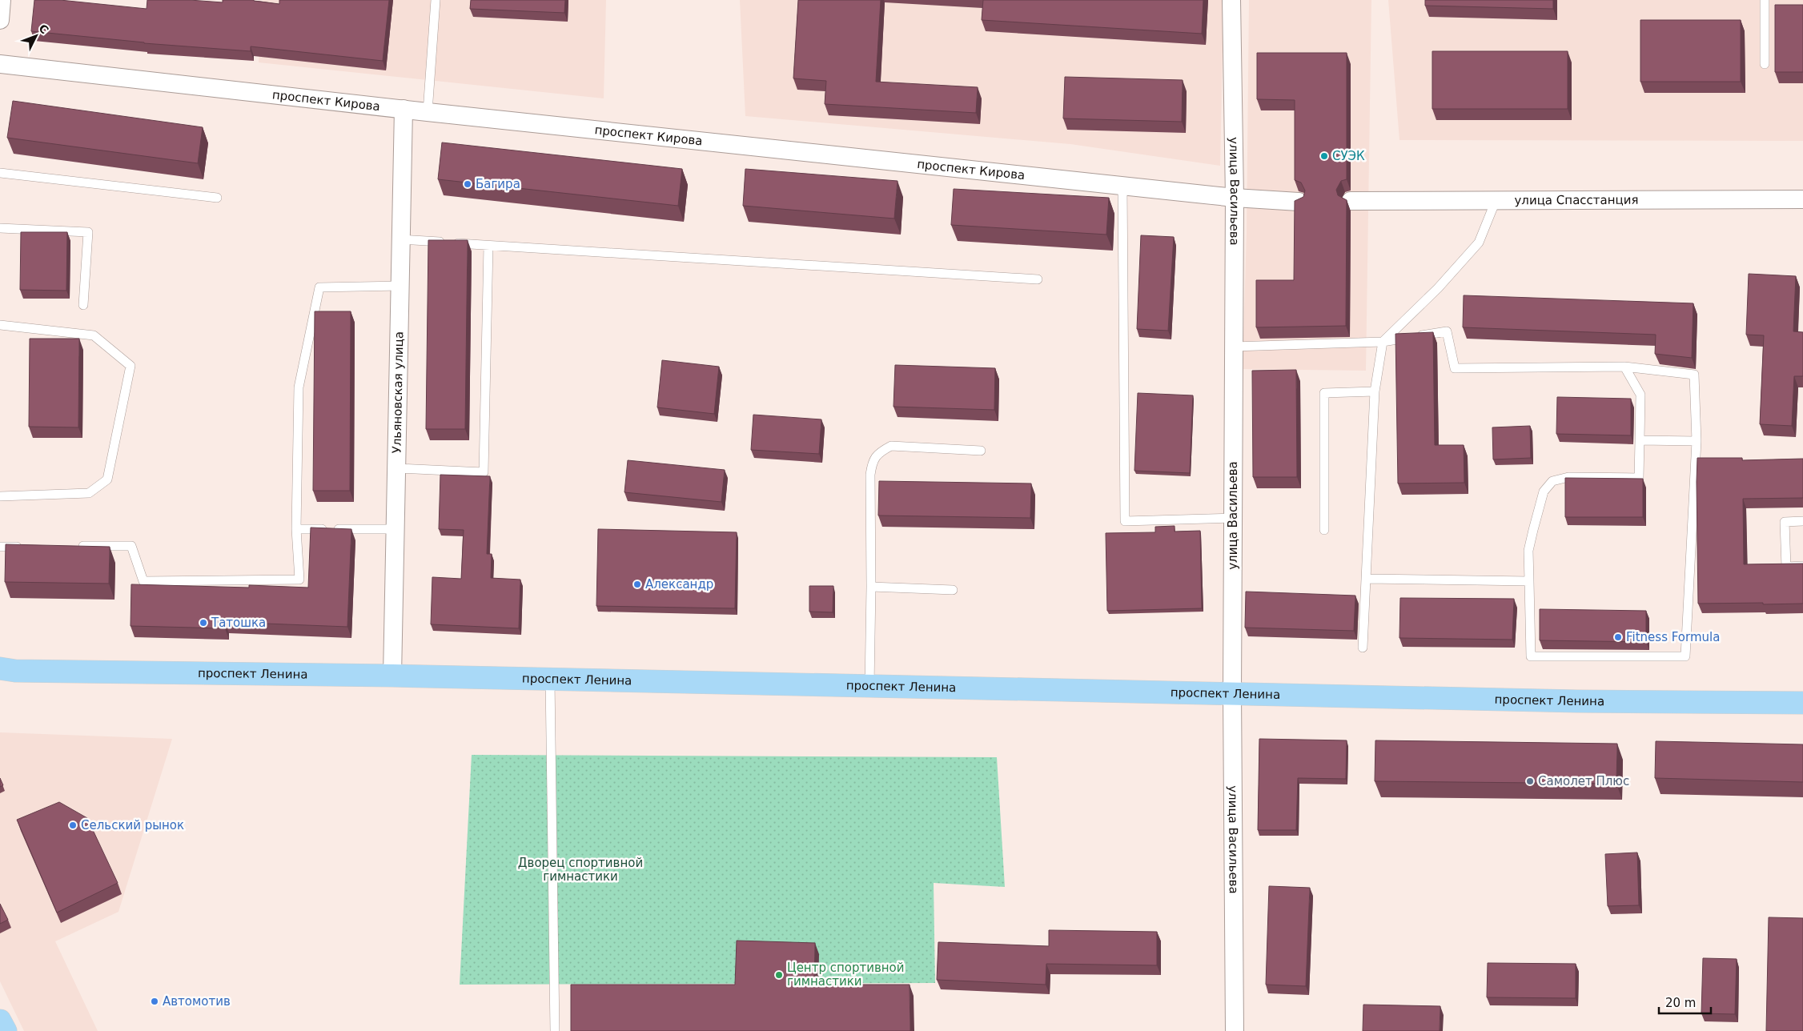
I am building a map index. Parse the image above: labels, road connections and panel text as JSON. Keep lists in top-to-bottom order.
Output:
{
  "streets": {
    "main road": ["проспект Ленина"],
    "street": [
      "проспект Кирова",
      "улица Васильева",
      "улица Спасстанция",
      "Ульяновская улица"
    ]
  },
  "crossings": [
    ["проспект Кирова", "улица Васильева"],
    ["проспект Кирова", "Ульяновская улица"],
    ["улица Васильева", "проспект Ленина"],
    ["Ульяновская улица", "проспект Ленина"]
  ],
  "parks": ["Дворец спортивной гимнастики"],
  "places": [
    "СУЭК",
    "Багира",
    "Александр",
    "Татошка",
    "Fitness Formula",
    "Самолет Плюс",
    "Сельский рынок",
    "Центр спортивной гимнастики",
    "Автомотив"
  ],
  "scale_bar": "20 m",
  "north": "top right"
}
